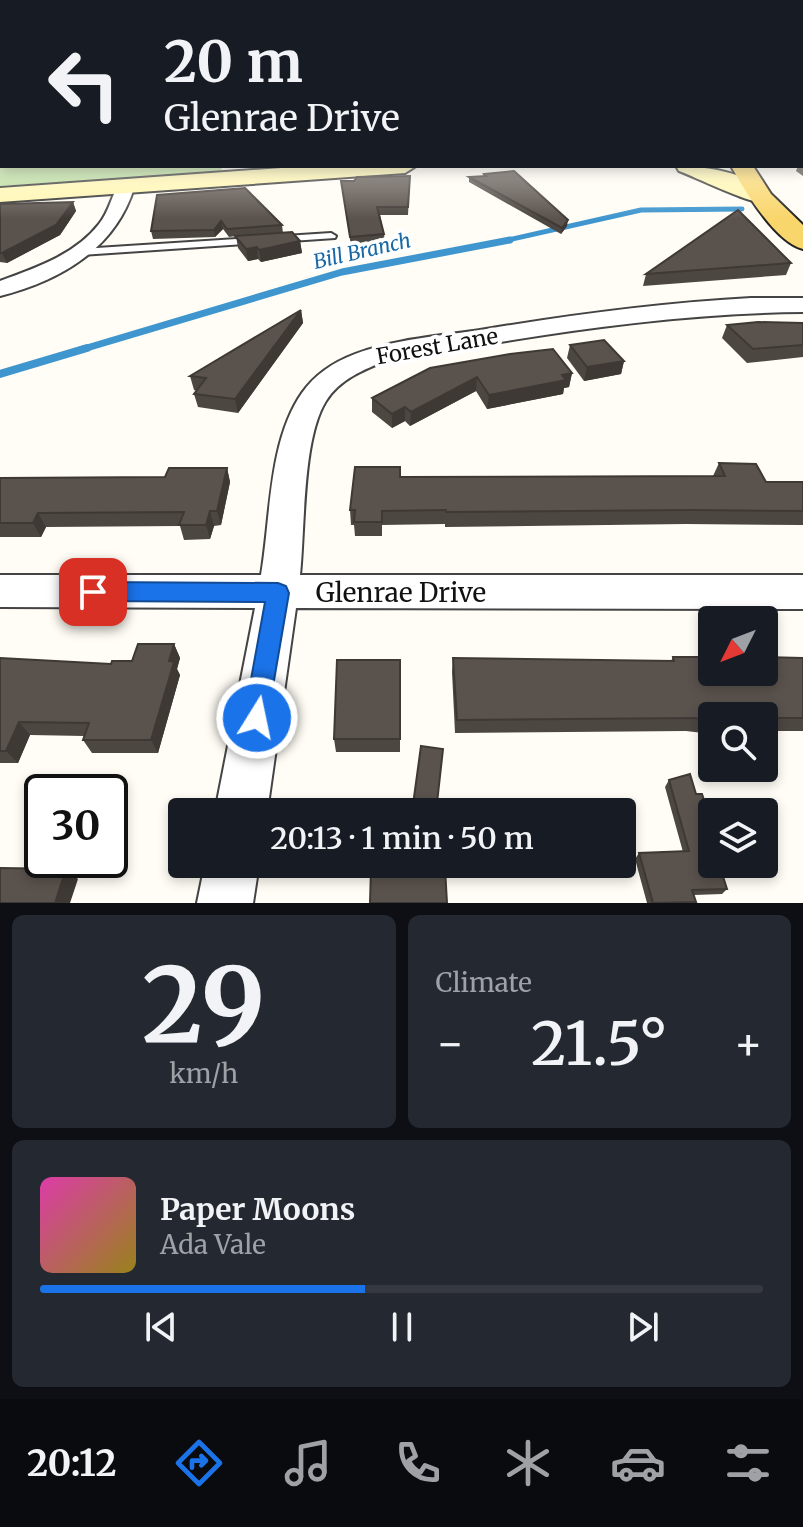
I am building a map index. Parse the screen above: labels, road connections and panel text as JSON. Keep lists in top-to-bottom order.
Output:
{
  "streets": {
    "street": ["Forest Lane", "Glenrae Drive"]
  },
  "crossings": [
    ["Forest Lane", "Glenrae Drive"]
  ],
  "water": ["Bill Branch"],
  "north": "bottom left",
  "page": {
    "turn": ["20 m", "Glenrae Drive"],
    "limit": "30",
    "trip": "20:13 · 1 min · 50 m",
    "tile": [
      ["29", "km/h"],
      "Climate"
    ],
    "heat": ["−", "21.5°", "+"],
    "song": ["Paper Moons", "Ada Vale"],
    "tabs": "20:12"
  }
}
